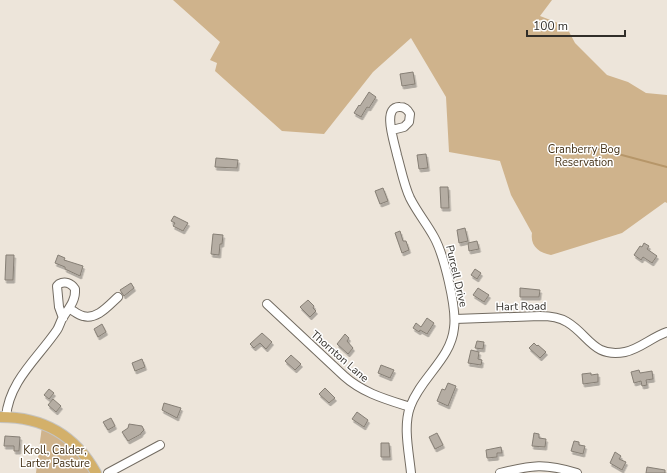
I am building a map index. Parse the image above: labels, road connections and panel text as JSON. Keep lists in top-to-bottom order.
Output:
{
  "streets": {
    "street": ["Purcell Drive", "Hart Road", "Thornton Lane"]
  },
  "crossings": [
    ["Purcell Drive", "Hart Road"],
    ["Purcell Drive", "Thornton Lane"]
  ],
  "parks": ["Cranberry Bog Reservation", "Kroll, Calder, Larter Pasture"],
  "scale_bar": "100 m"
}
